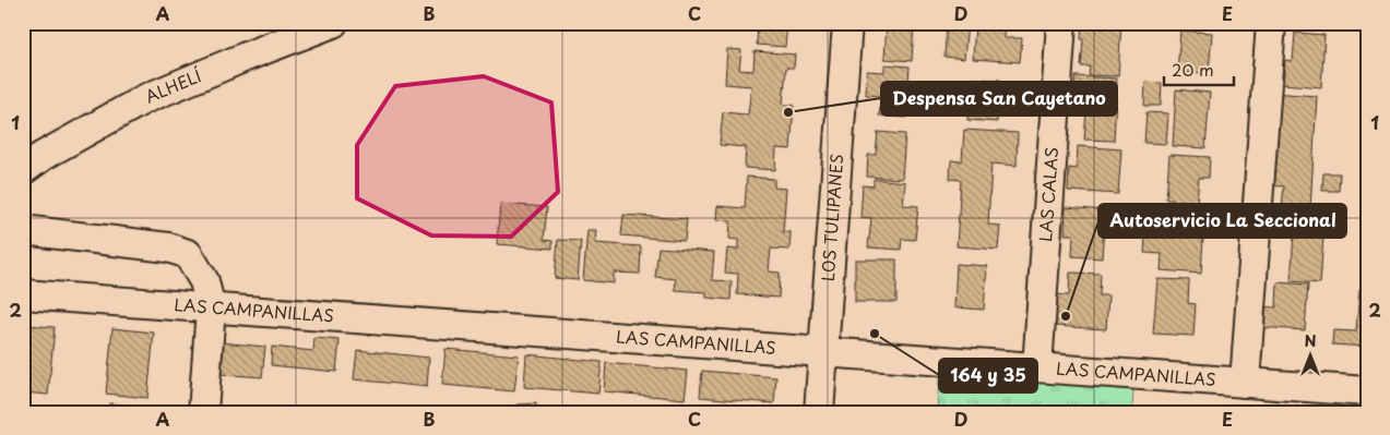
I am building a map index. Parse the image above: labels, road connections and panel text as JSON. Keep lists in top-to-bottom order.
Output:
{
  "streets": {
    "street": [
      "ALHELÍ",
      "LAS CALAS",
      "LOS TULIPANES",
      "LAS CAMPANILLAS"
    ]
  },
  "crossings": [
    ["LAS CALAS", "LAS CAMPANILLAS"],
    ["LOS TULIPANES", "LAS CAMPANILLAS"]
  ],
  "places": ["Despensa San Cayetano", "Autoservicio La Seccional", "164 y 35"],
  "scale_bar": "20 m",
  "north": "top",
  "grid": {
    "columns": [
      "A",
      "B",
      "C",
      "D",
      "E"
    ],
    "rows": ["1", "2"]
  }
}
